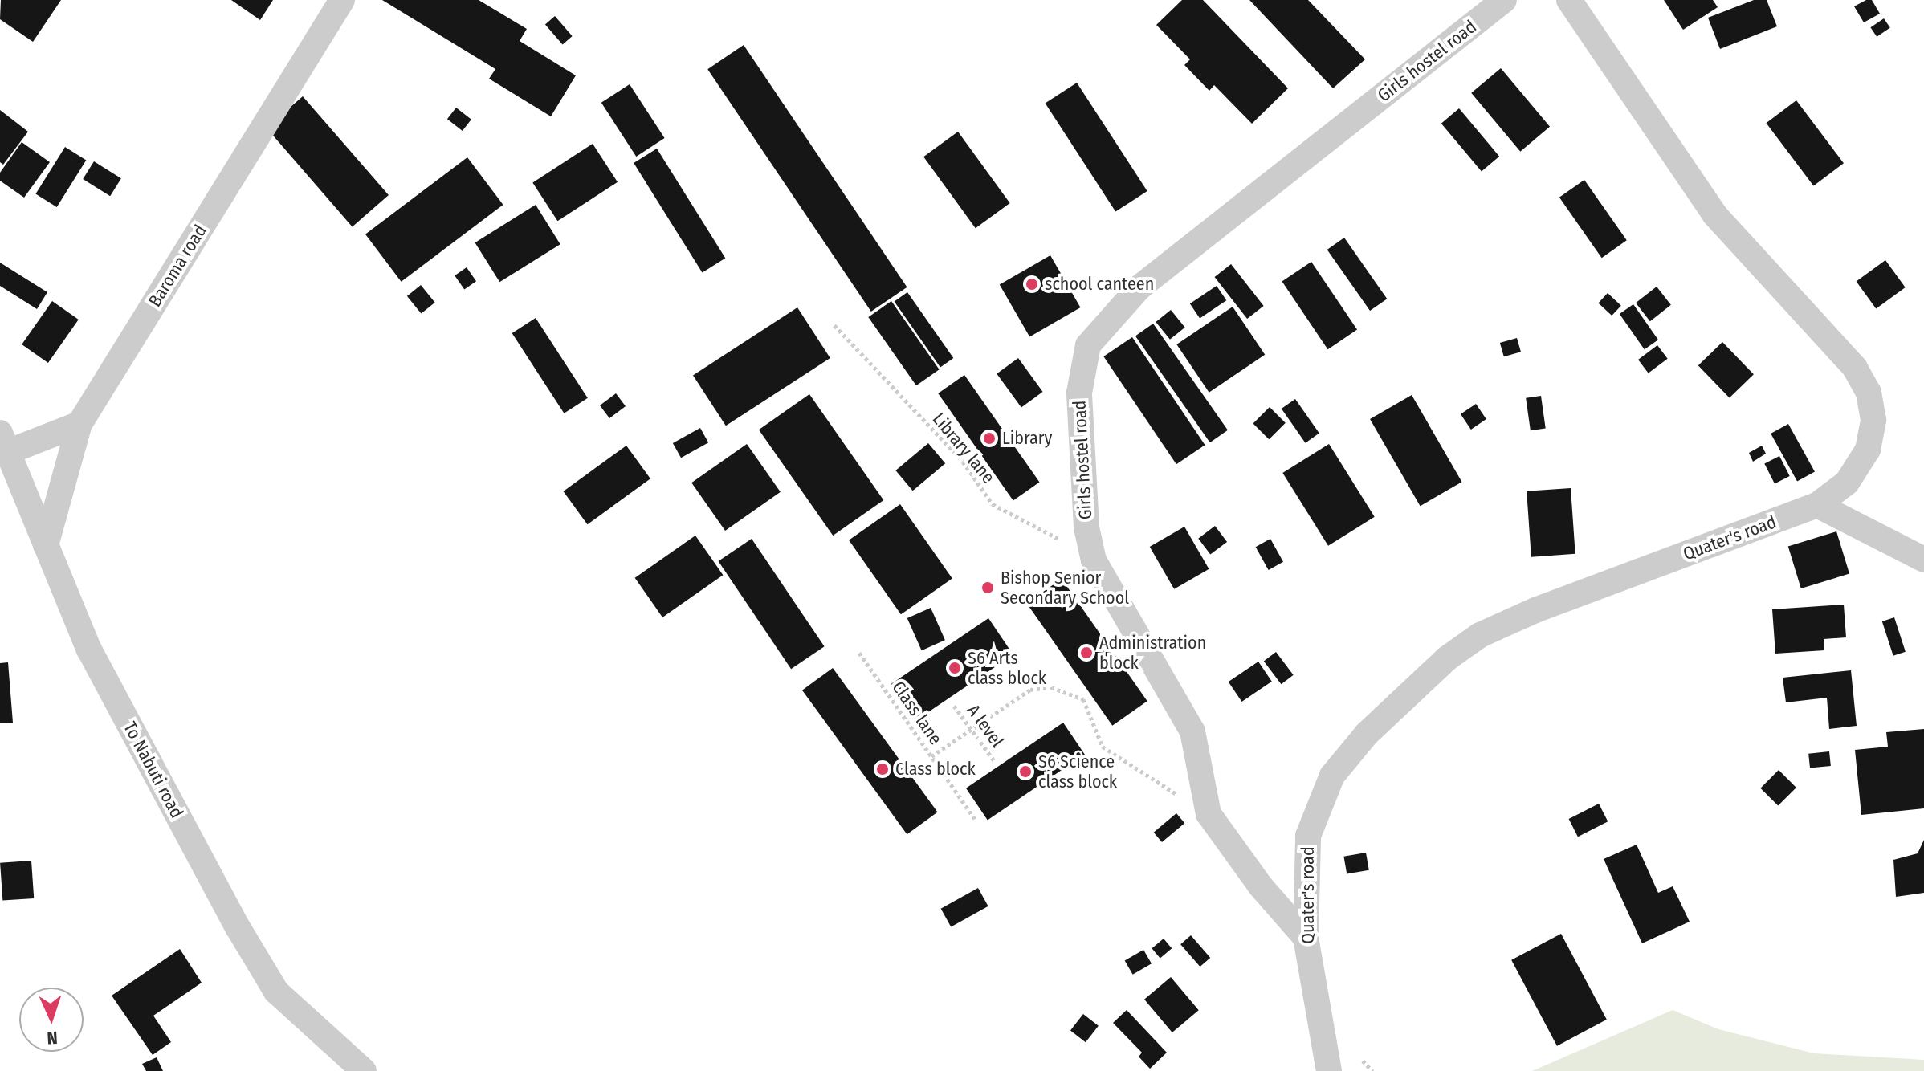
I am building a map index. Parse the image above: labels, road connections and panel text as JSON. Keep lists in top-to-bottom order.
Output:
{
  "streets": {
    "street": [
      "Girls hostel road",
      "Baroma road",
      "Quater's road",
      "To Nabuti road"
    ],
    "path": ["Library lane", "Class lane", "A level"]
  },
  "crossings": [
    ["Girls hostel road", "Library lane"],
    ["Girls hostel road", "Quater's road"],
    ["Baroma road", "To Nabuti road"]
  ],
  "places": [
    "school canteen",
    "Library",
    "Bishop Senior Secondary School",
    "Administration block",
    "S6 Arts class block",
    "Class block",
    "S6 Science class block"
  ],
  "north": "bottom"
}
